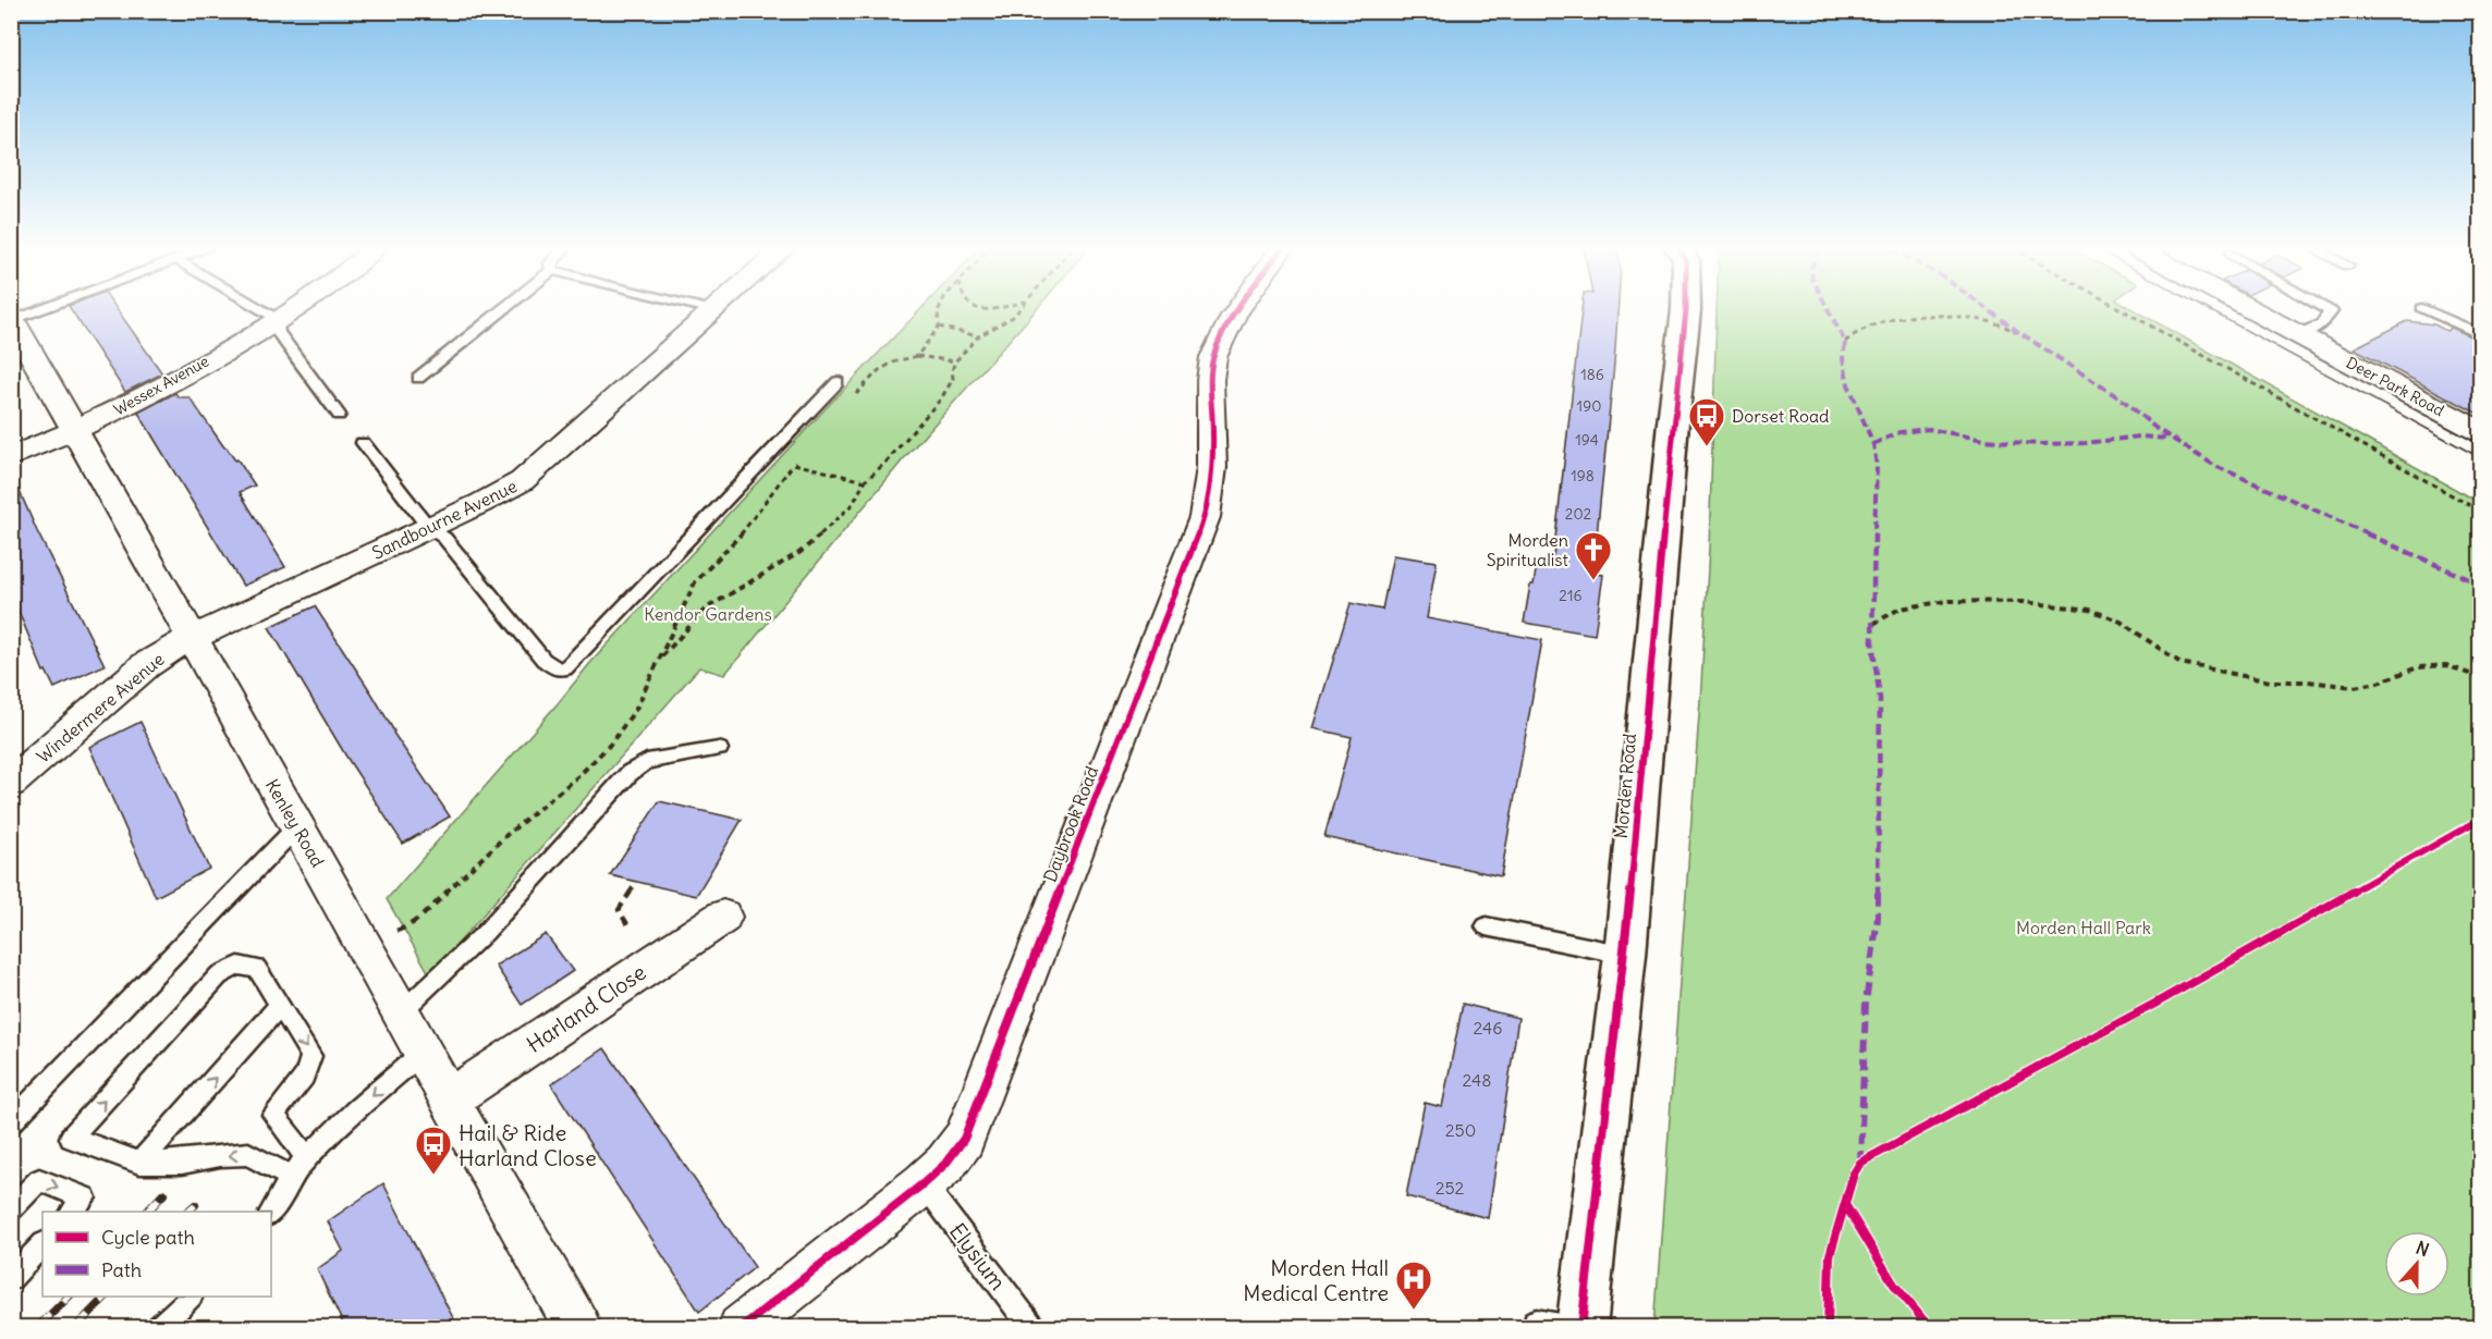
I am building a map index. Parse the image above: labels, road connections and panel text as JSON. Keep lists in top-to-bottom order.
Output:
{
  "streets": {
    "highway": ["Morden Road"],
    "street": [
      "Wessex Avenue",
      "Deer Park Road",
      "Sandbourne Avenue",
      "Windermere Avenue",
      "Kenley Road",
      "Daybrook Road",
      "Harland Close"
    ],
    "lane": ["Elysium"]
  },
  "crossings": [
    ["Wessex Avenue", "Kenley Road"],
    ["Sandbourne Avenue", "Windermere Avenue"],
    ["Sandbourne Avenue", "Kenley Road"],
    ["Windermere Avenue", "Kenley Road"],
    ["Kenley Road", "Harland Close"],
    ["Daybrook Road", "Elysium"]
  ],
  "parks": ["Kendor Gardens", "Morden Hall Park"],
  "places": {
    "bus stop": ["Dorset Road", "Hail & Ride Harland Close"],
    "church": ["Morden Spiritualist"],
    "hospital": ["Morden Hall Medical Centre"]
  },
  "house_numbers": [
    "186",
    "190",
    "194",
    "198",
    "202",
    "216",
    "246",
    "248",
    "250",
    "252"
  ],
  "legend": ["Cycle path", "Path"],
  "north": "top"
}
